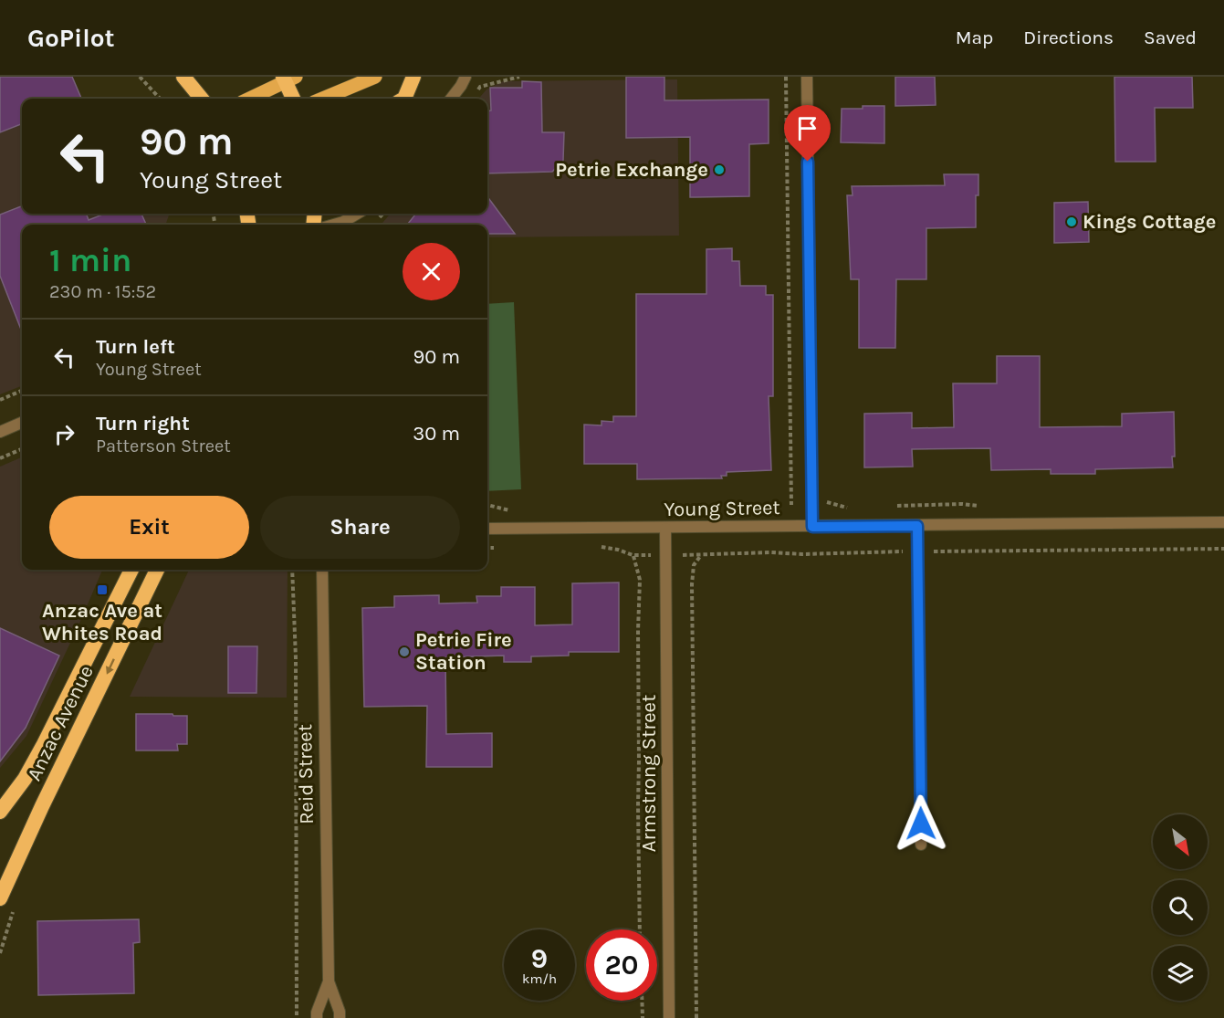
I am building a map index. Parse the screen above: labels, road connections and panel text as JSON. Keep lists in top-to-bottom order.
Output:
{
  "streets": {
    "highway": ["Anzac Avenue"],
    "street": ["Young Street", "Armstrong Street", "Reid Street"]
  },
  "crossings": [
    ["Young Street", "Armstrong Street"]
  ],
  "places": {
    "other": ["Petrie Exchange", "Kings Cottage", "Petrie Fire Station"],
    "transit": ["Anzac Ave at Whites Road"]
  },
  "north": "bottom right",
  "page": {
    "header": "GoPilot",
    "nav": ["Map", "Directions", "Saved"],
    "turn": ["90 m", "Young Street"],
    "heading": ["1 min", "230 m · 15:52"],
    "list": [
      {
        "name": "Turn left",
        "note": "Young Street",
        "value": "90 m"
      },
      {
        "name": "Turn right",
        "note": "Patterson Street",
        "value": "30 m"
      }
    ],
    "buttons": ["Exit", "Share"],
    "speed": "9 km/h",
    "limit": "20"
  }
}
